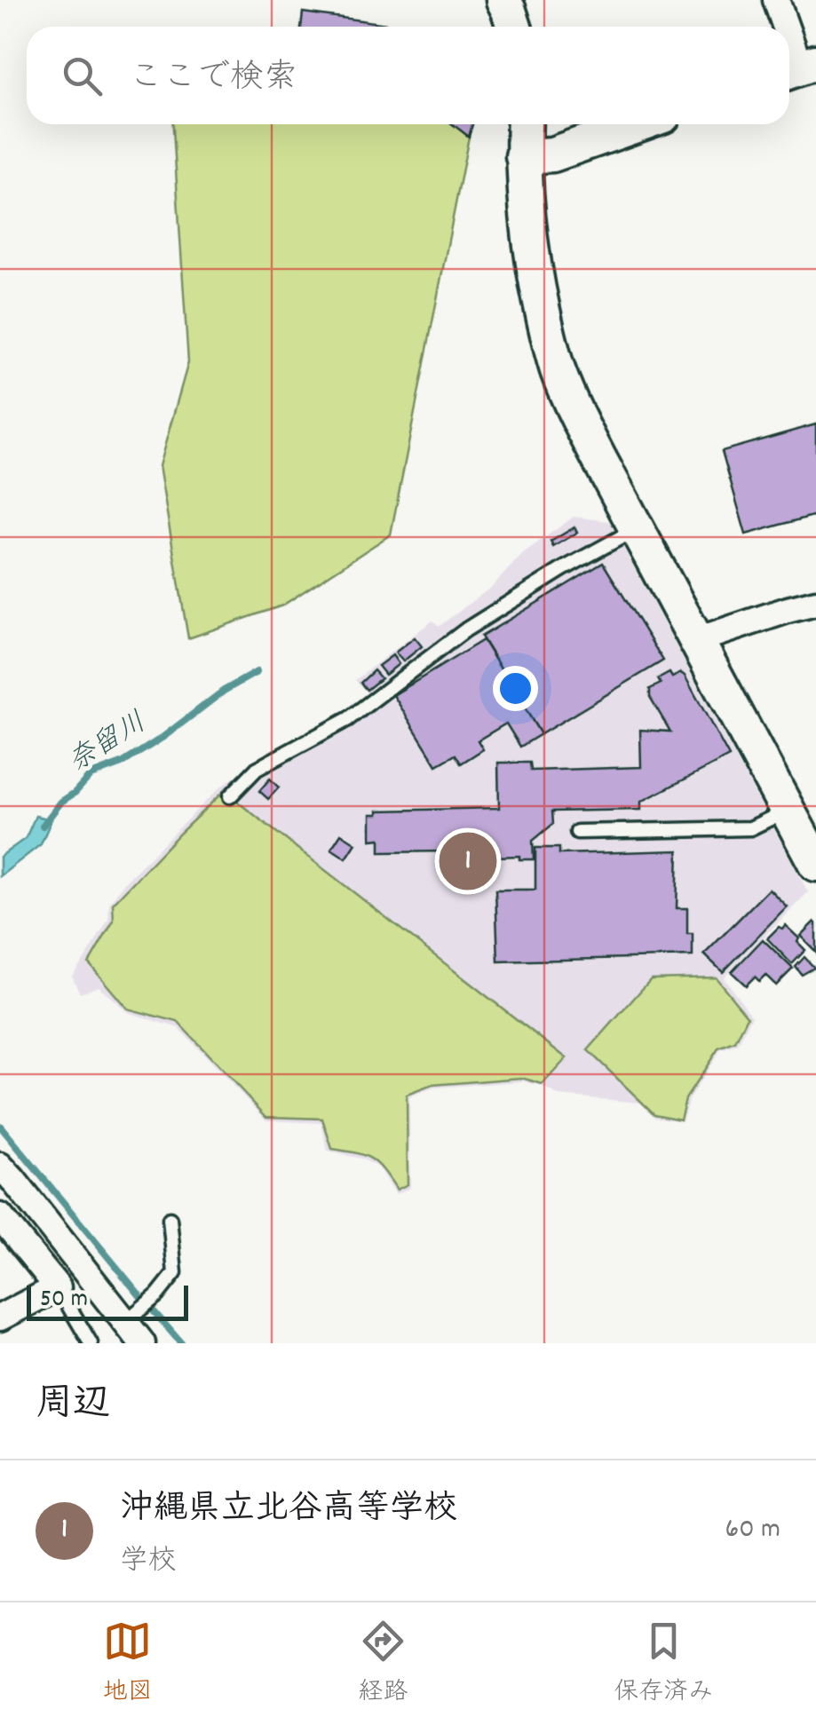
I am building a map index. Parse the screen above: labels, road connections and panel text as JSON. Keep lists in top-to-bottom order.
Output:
{
  "water": ["奈留川"],
  "scale_bar": "50 m",
  "page": {
    "search": "ここで検索",
    "pins": "1",
    "scale": "50 m",
    "heading": "周辺",
    "list": [
      {
        "mark": "1",
        "name": "沖縄県立北谷高等学校",
        "note": "学校",
        "value": "60 m"
      }
    ],
    "nav": ["地図", "経路", "保存済み"]
  }
}
